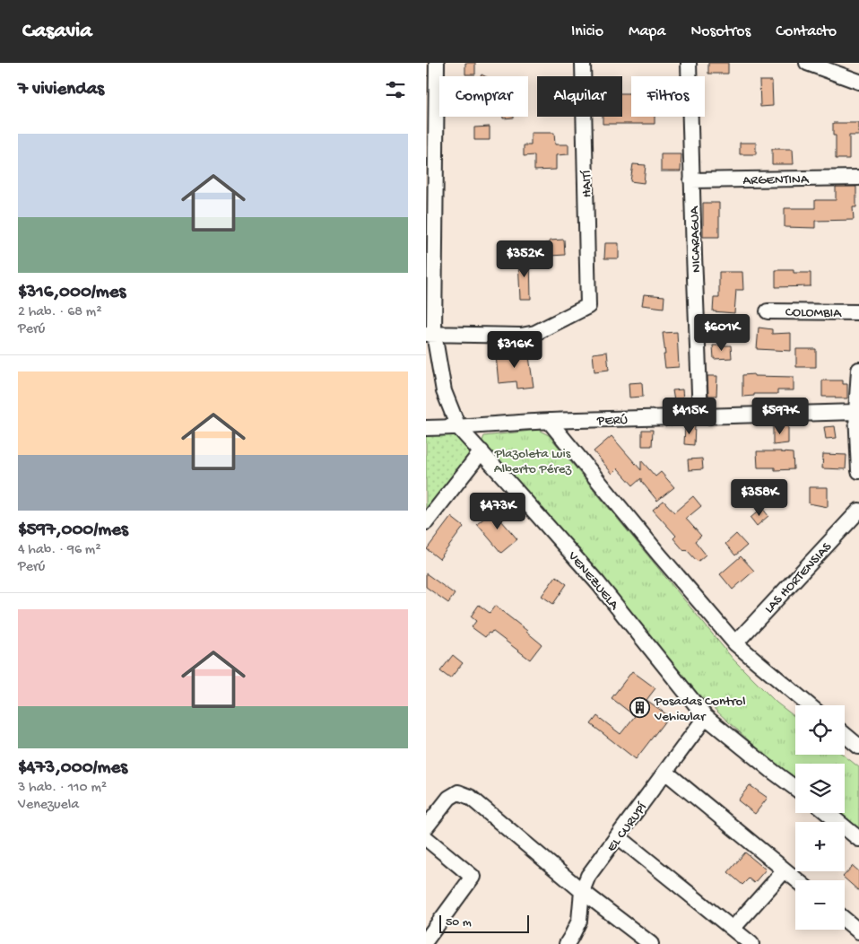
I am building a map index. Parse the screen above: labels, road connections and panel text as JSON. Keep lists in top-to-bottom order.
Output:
{
  "streets": {
    "street": [
      "ARGENTINA",
      "HAITÍ",
      "NICARAGUA",
      "COLOMBIA",
      "PERÚ",
      "LAS HORTENSIAS",
      "VENEZUELA",
      "EL CURUPÍ"
    ]
  },
  "crossings": [
    ["ARGENTINA", "NICARAGUA"],
    ["HAITÍ", "VENEZUELA"],
    ["NICARAGUA", "PERÚ"],
    ["PERÚ", "VENEZUELA"],
    ["VENEZUELA", "EL CURUPÍ"]
  ],
  "parks": ["Plazoleta Luis Alberto Pérez"],
  "places": {
    "building": ["Posadas Control Vehicular"]
  },
  "scale_bar": "50 m",
  "page": {
    "header": "Casavia",
    "nav": [
      "Inicio",
      "Mapa",
      "Nosotros",
      "Contacto"
    ],
    "heading": "7 viviendas",
    "chip": ["Comprar", "Alquilar", "Filtros"],
    "list": [
      {
        "name": "$316,000/mes",
        "note": "2 hab. · 68 m² · Perú"
      },
      {
        "name": "$597,000/mes",
        "note": "4 hab. · 96 m² · Perú"
      },
      {
        "name": "$473,000/mes",
        "note": "3 hab. · 110 m² · Venezuela"
      }
    ],
    "price": [
      "$352K",
      "$601K",
      "$316K",
      "$415K",
      "$597K",
      "$358K",
      "$473K"
    ],
    "map_buttons": ["+", "−"],
    "scale": "50 m"
  }
}
